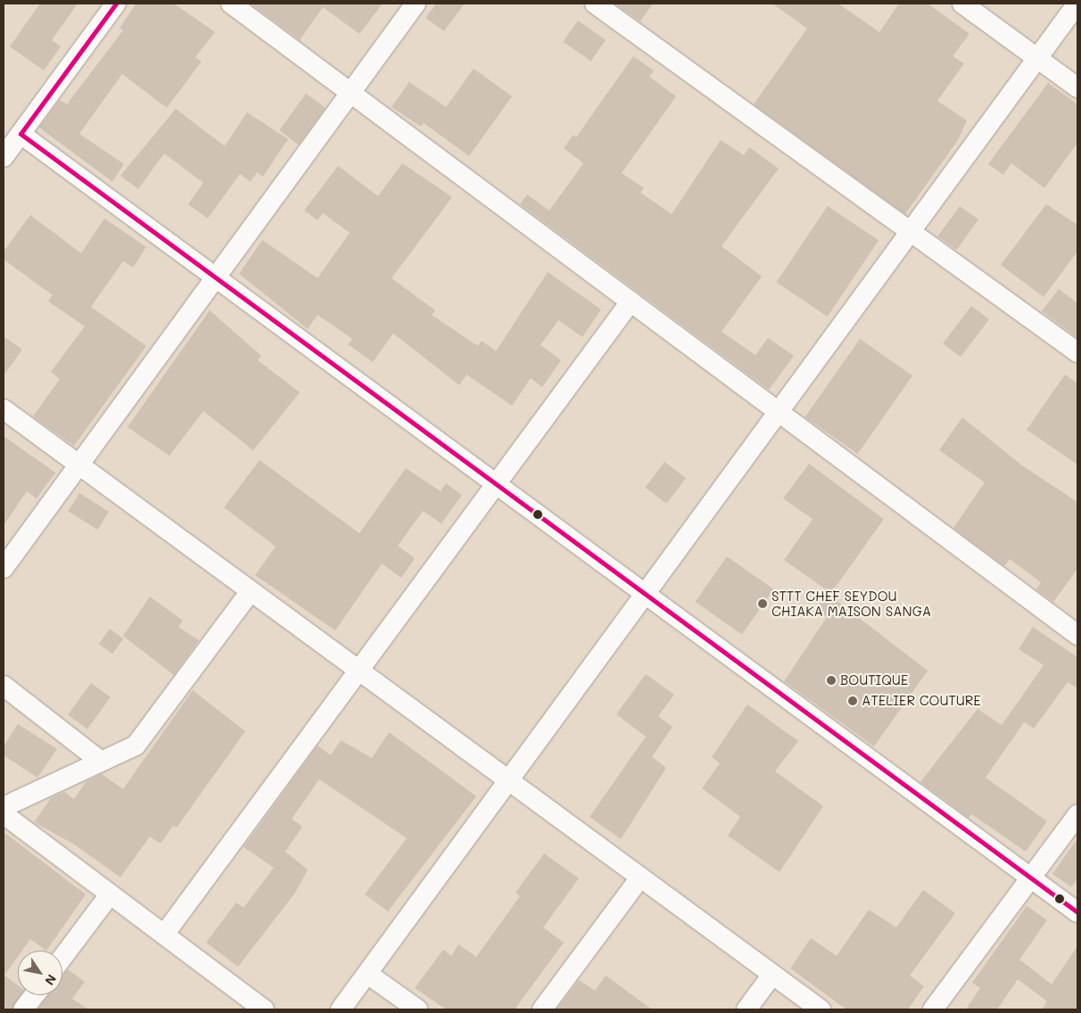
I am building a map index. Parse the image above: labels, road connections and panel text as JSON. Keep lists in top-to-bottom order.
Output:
{
  "places": ["STTT CHEF SEYDOU CHIAKA MAISON SANGA", "BOUTIQUE", "ATELIER COUTURE"],
  "north": "bottom right"
}
